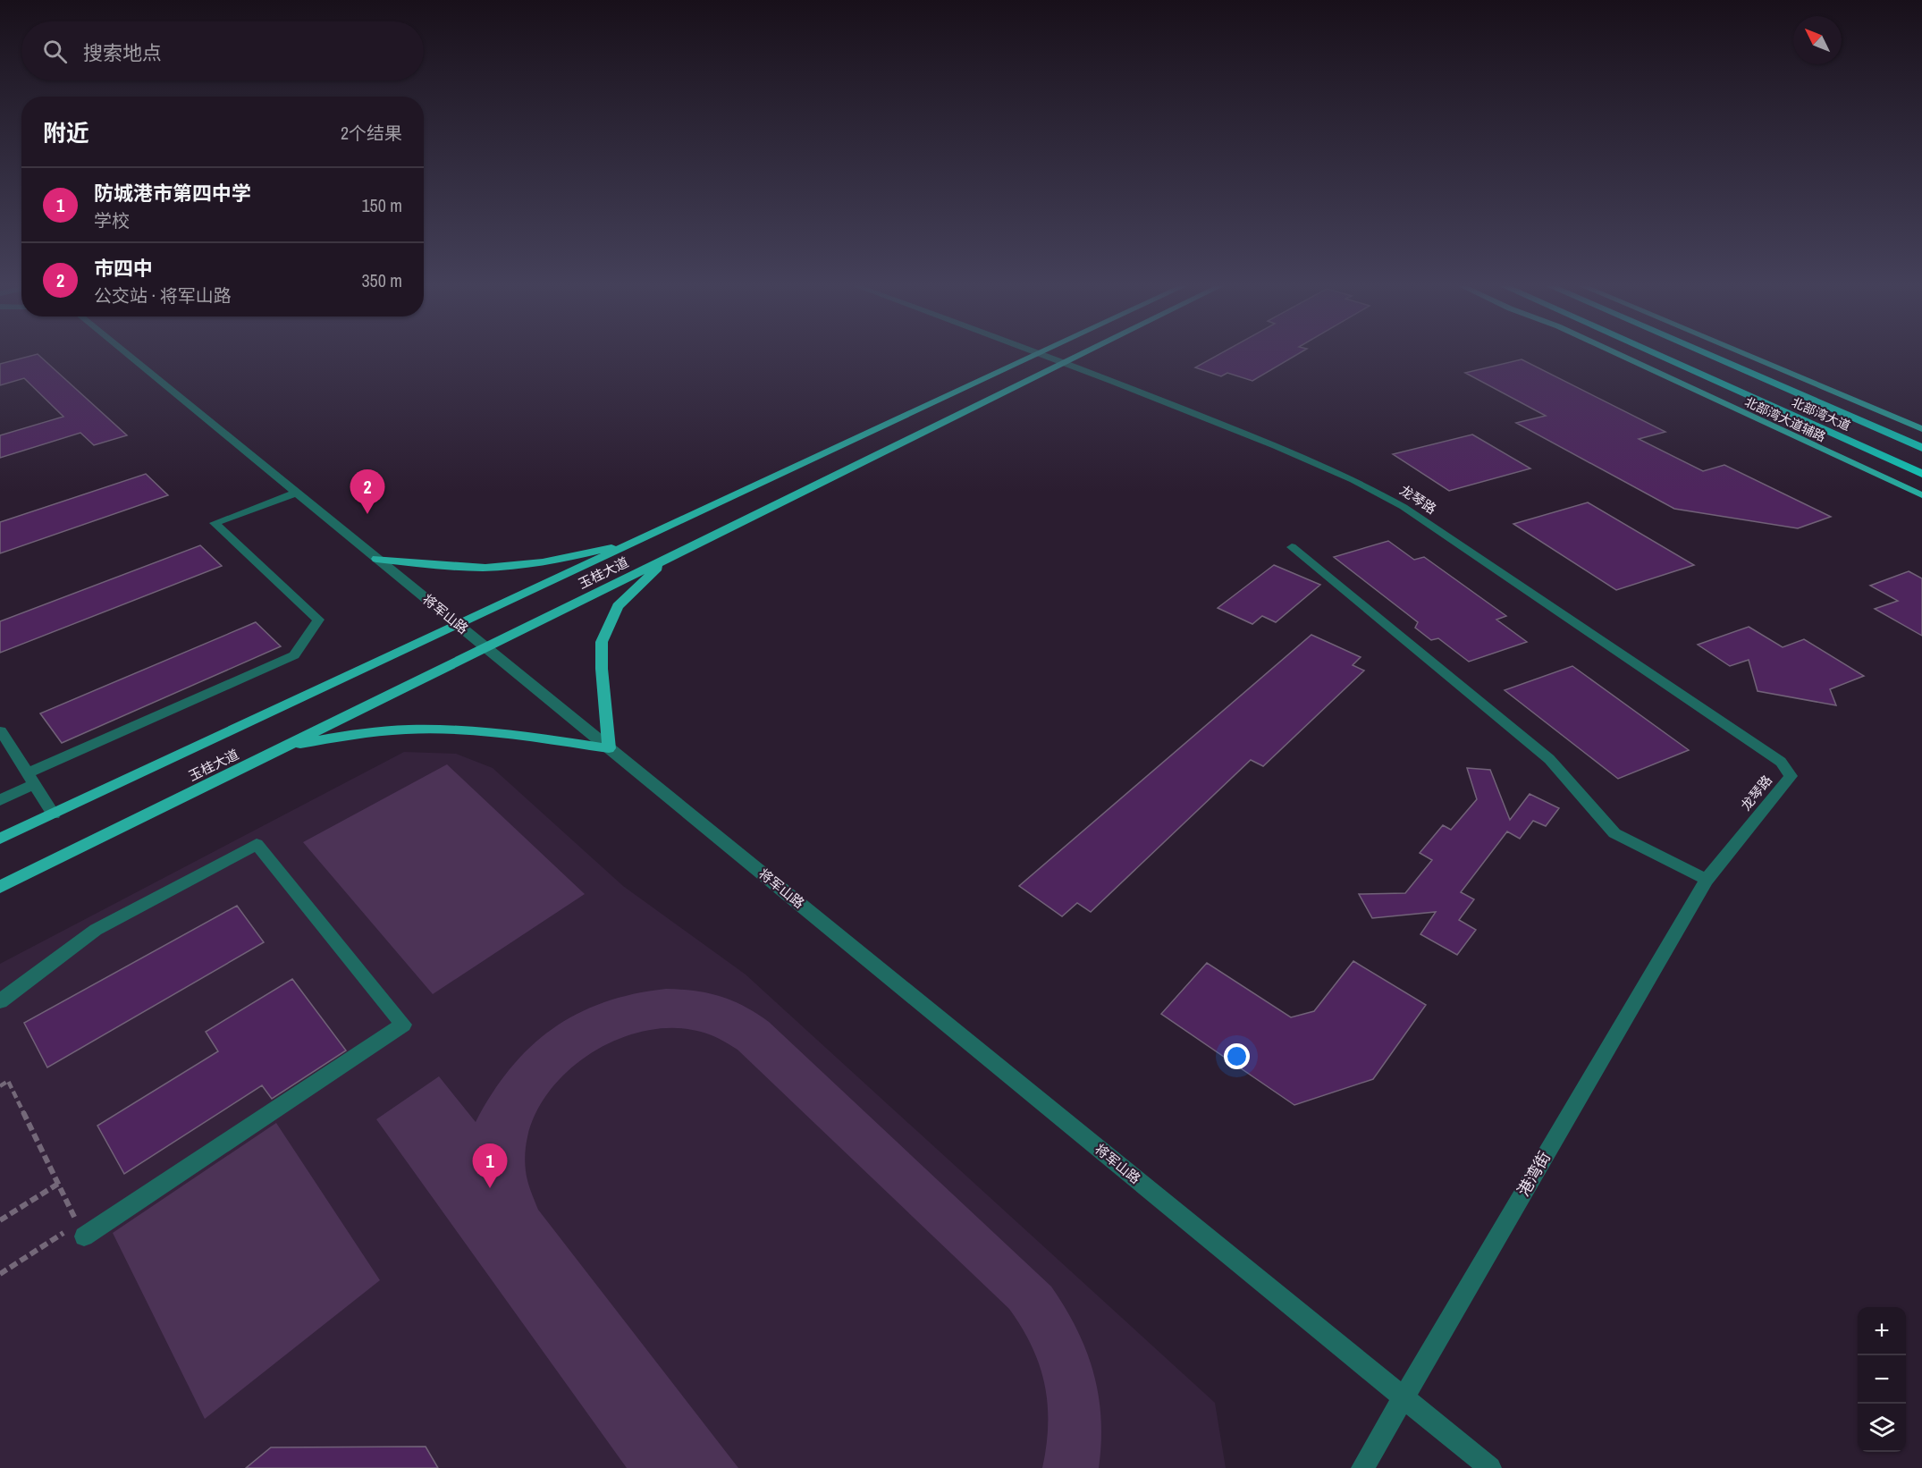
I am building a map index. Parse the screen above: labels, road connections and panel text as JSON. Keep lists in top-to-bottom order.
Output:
{
  "streets": {
    "highway": ["北部湾大道"],
    "main road": ["北部湾大道辅路", "玉桂大道"],
    "street": ["龙琴路", "将军山路", "港湾街"]
  },
  "crossings": [
    ["龙琴路", "玉桂大道"],
    ["龙琴路", "港湾街"],
    ["玉桂大道", "将军山路"],
    ["将军山路", "港湾街"]
  ],
  "north": "top left",
  "page": {
    "search": "搜索地点",
    "heading": ["附近", "2个结果"],
    "list": [
      {
        "mark": "1",
        "name": "防城港市第四中学",
        "note": "学校",
        "value": "150 m"
      },
      {
        "mark": "2",
        "name": "市四中",
        "note": "公交站 · 将军山路",
        "value": "350 m"
      }
    ],
    "pins": ["2", "1"],
    "map_buttons": ["+", "−"]
  }
}
